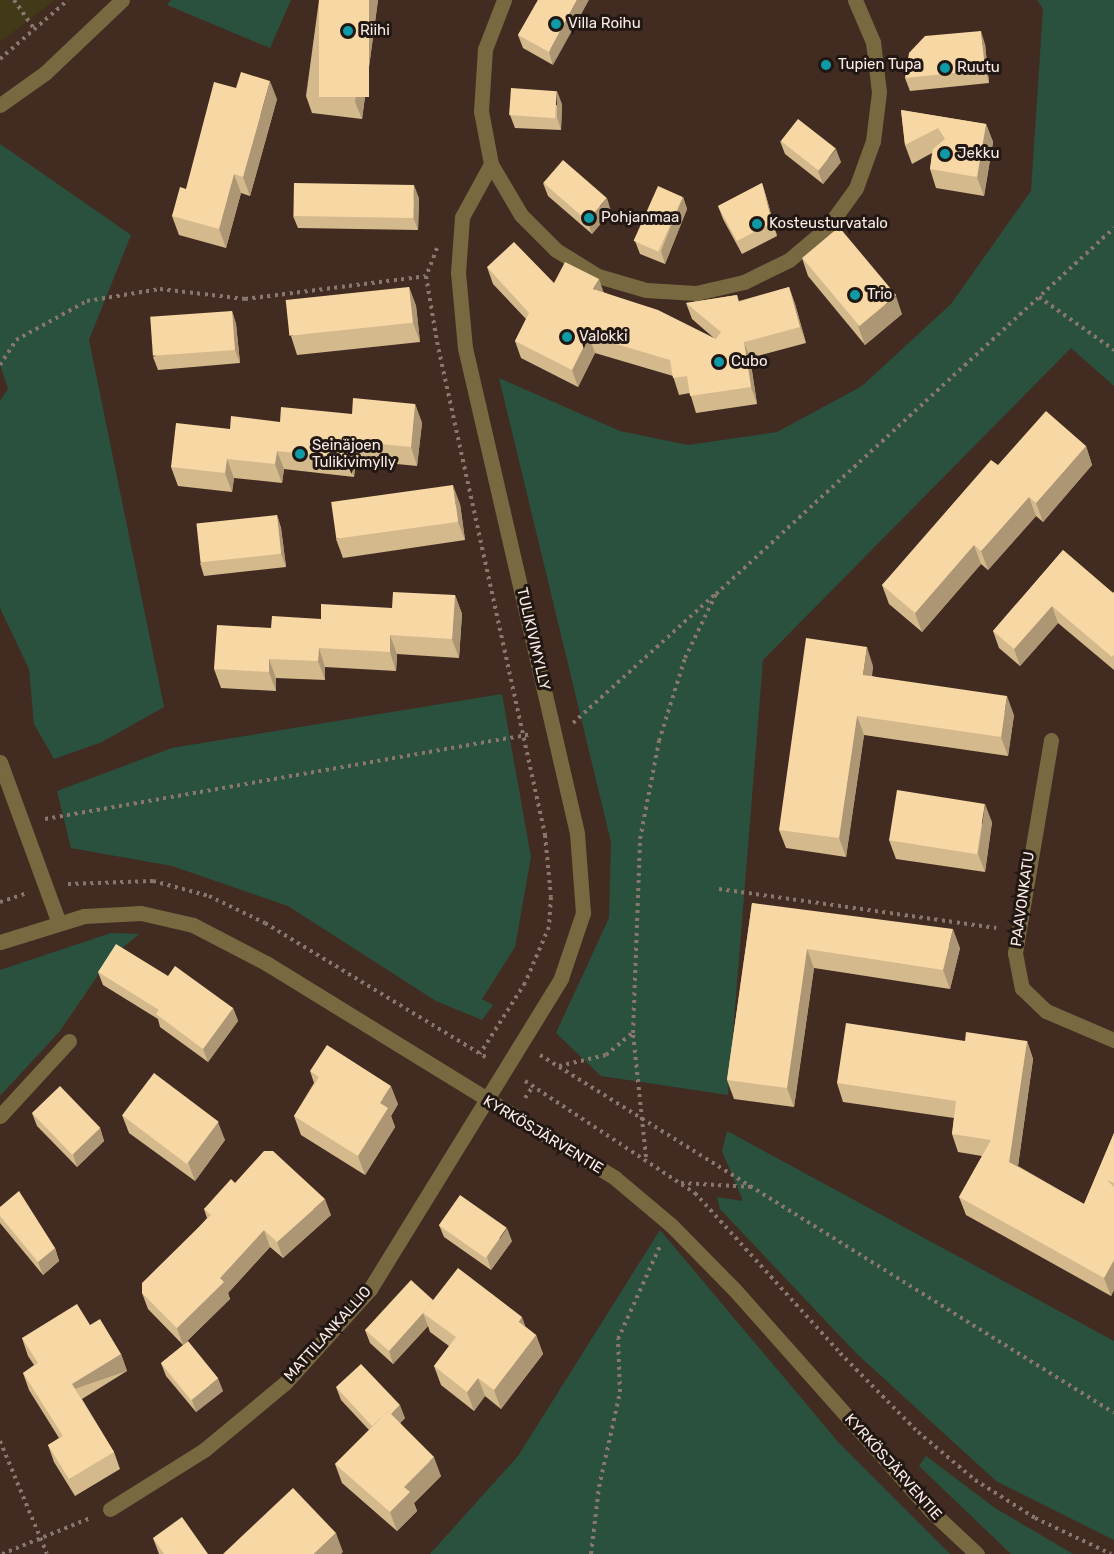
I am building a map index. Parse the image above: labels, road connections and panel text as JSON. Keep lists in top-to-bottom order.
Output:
{
  "streets": {
    "street": [
      "TULIKIVIMYLLY",
      "PAAVONKATU",
      "KYRKÖSJÄRVENTIE",
      "MATTILANKALLIO"
    ]
  },
  "crossings": [
    ["TULIKIVIMYLLY", "KYRKÖSJÄRVENTIE"],
    ["TULIKIVIMYLLY", "MATTILANKALLIO"],
    ["KYRKÖSJÄRVENTIE", "MATTILANKALLIO"]
  ],
  "places": [
    "Villa Roihu",
    "Riihi",
    "Tupien Tupa",
    "Ruutu",
    "Jekku",
    "Pohjanmaa",
    "Kosteusturvatalo",
    "Trio",
    "Valokki",
    "Cubo",
    "Seinäjoen Tulikivimylly"
  ]
}
